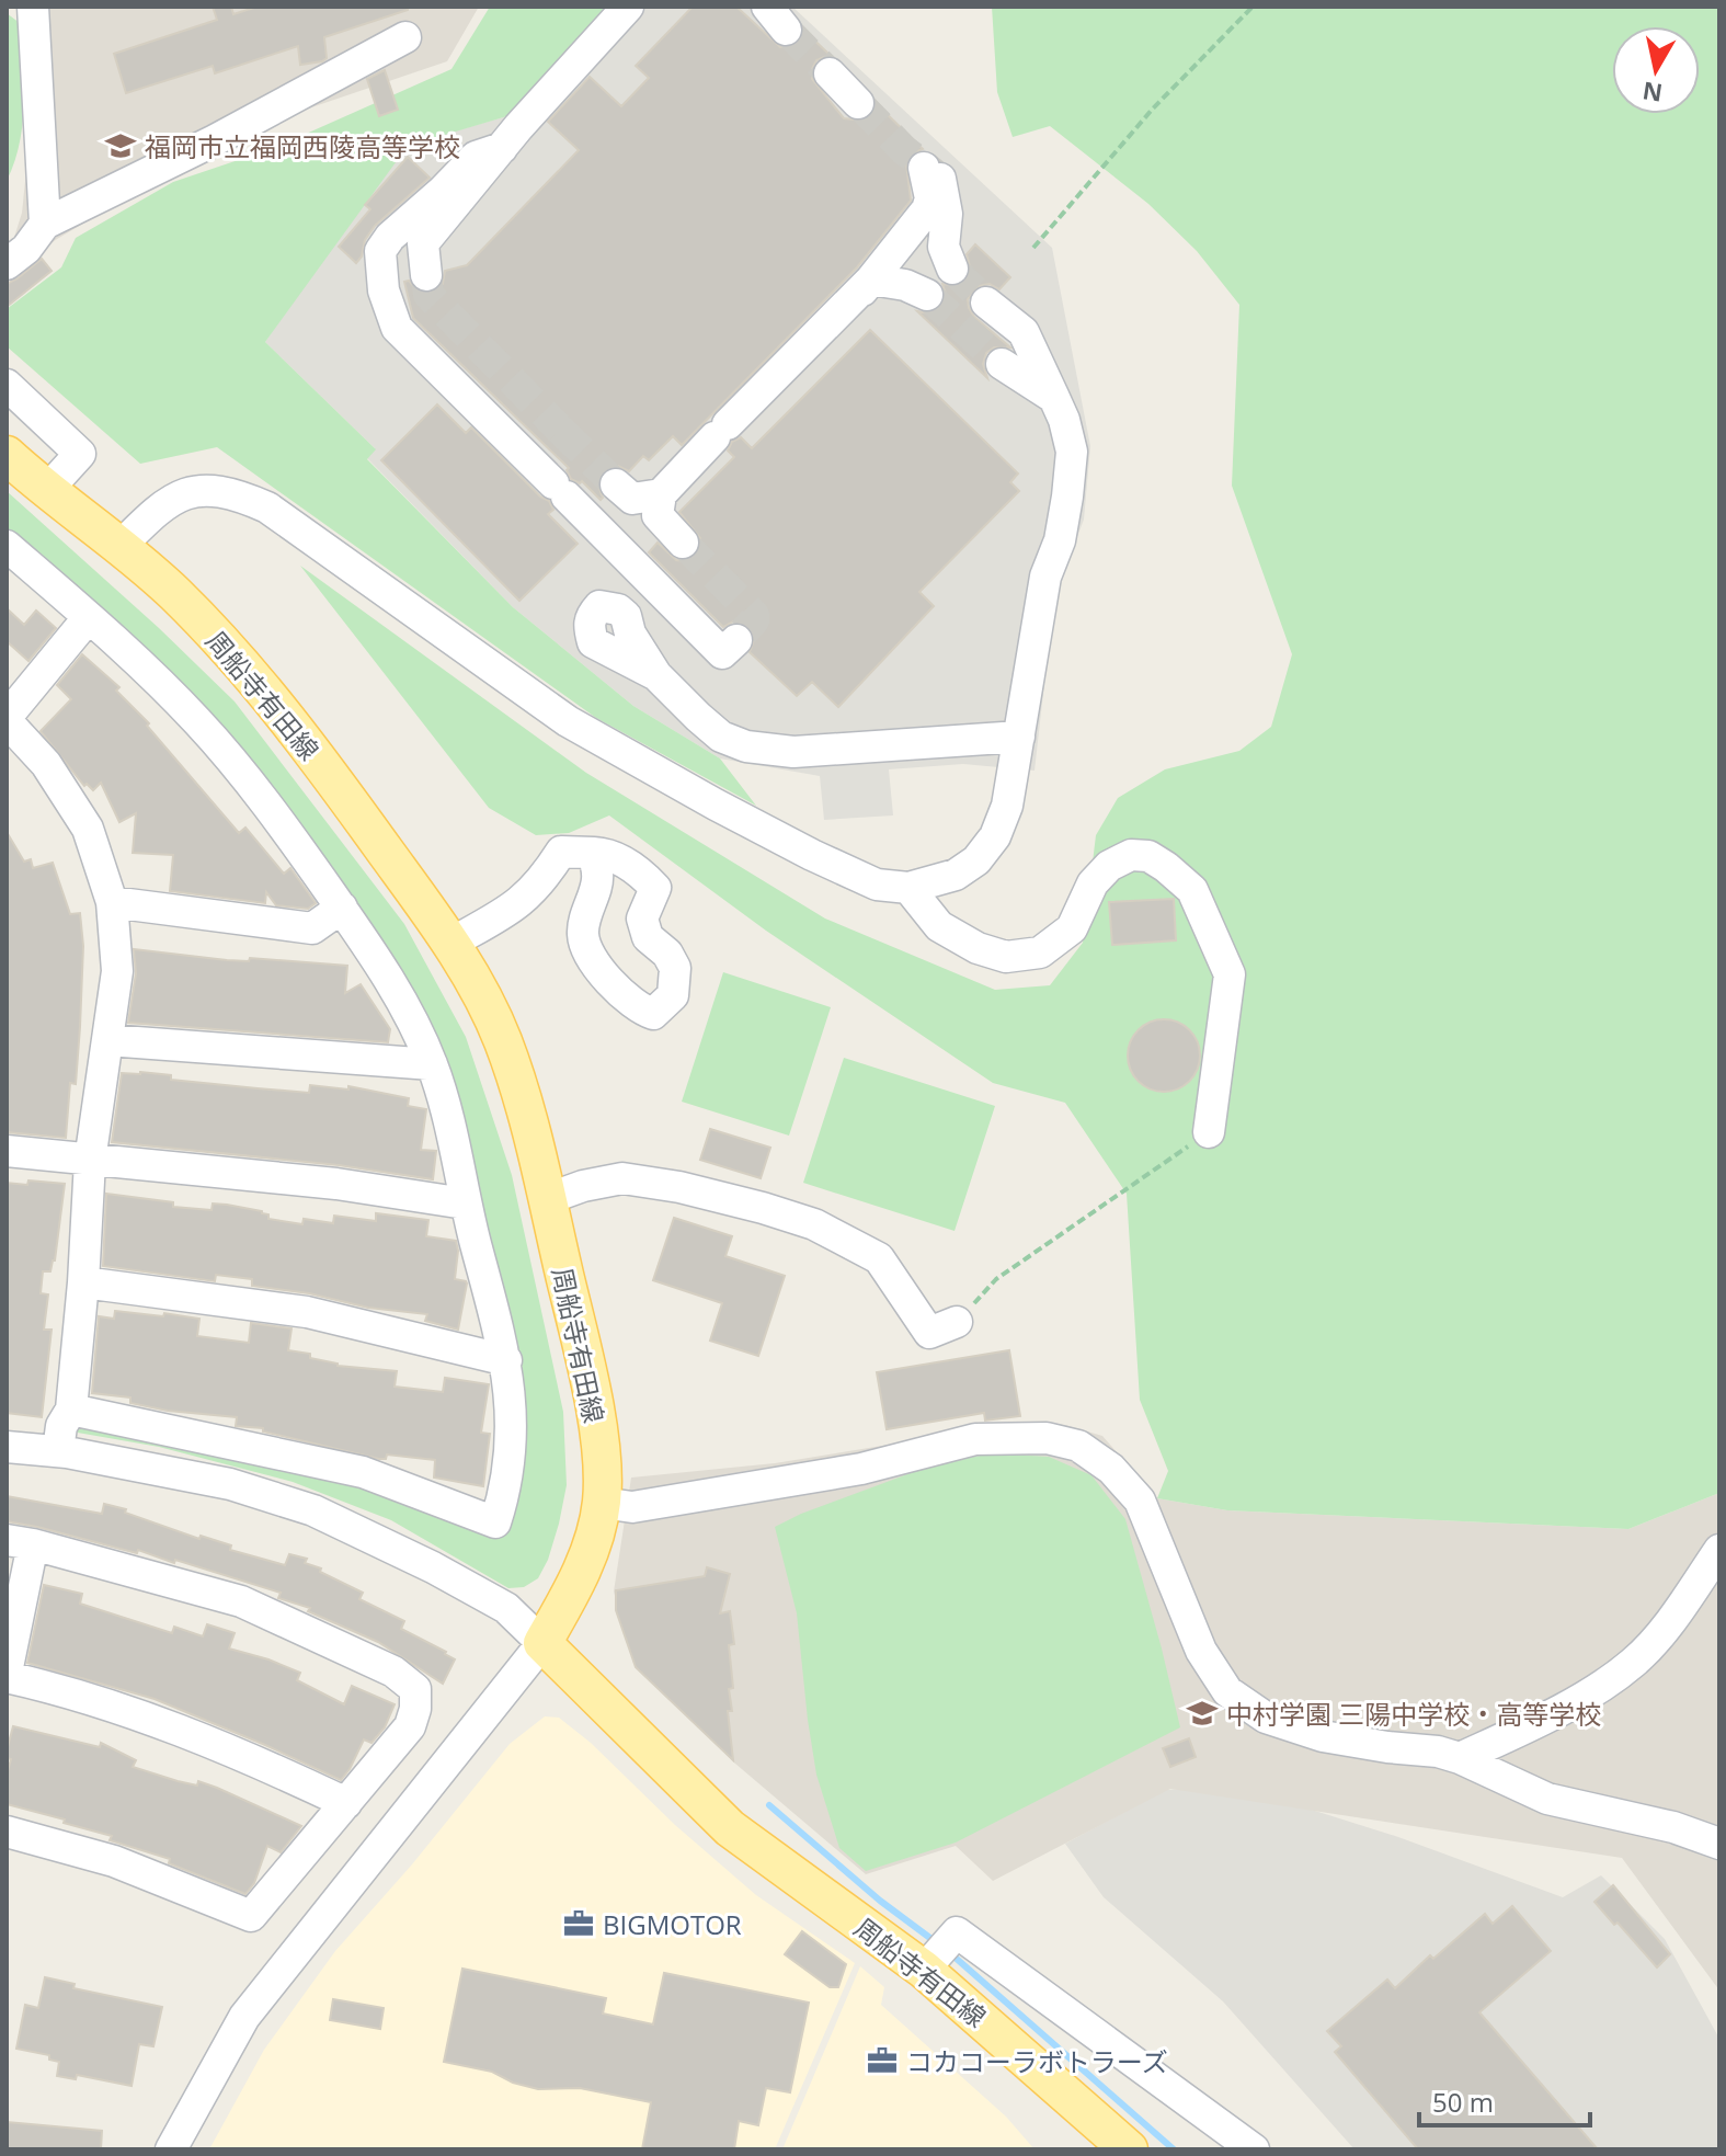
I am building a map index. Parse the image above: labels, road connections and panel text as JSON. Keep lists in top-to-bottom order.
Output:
{
  "streets": {
    "main road": ["周船寺有田線"]
  },
  "places": {
    "school or university": ["福岡市立福岡西陵高等学校", "中村学園 三陽中学校・高等学校"],
    "office": ["BIGMOTOR", "コカコーラボトラーズ"]
  },
  "scale_bar": "50 m",
  "north": "bottom"
}
